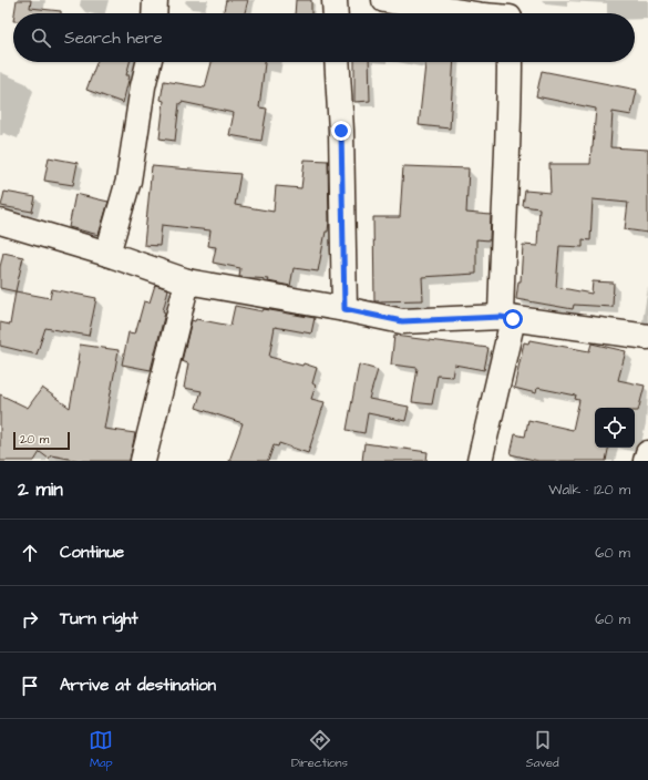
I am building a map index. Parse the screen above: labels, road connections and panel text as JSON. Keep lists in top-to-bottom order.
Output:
{
  "scale_bar": "20 m",
  "page": {
    "search": "Search here",
    "scale": "20 m",
    "heading": ["2 min", "Walk · 120 m"],
    "list": [
      ["Continue", "60 m"],
      ["Turn right", "60 m"],
      "Arrive at destination"
    ],
    "nav": ["Map", "Directions", "Saved"]
  }
}
